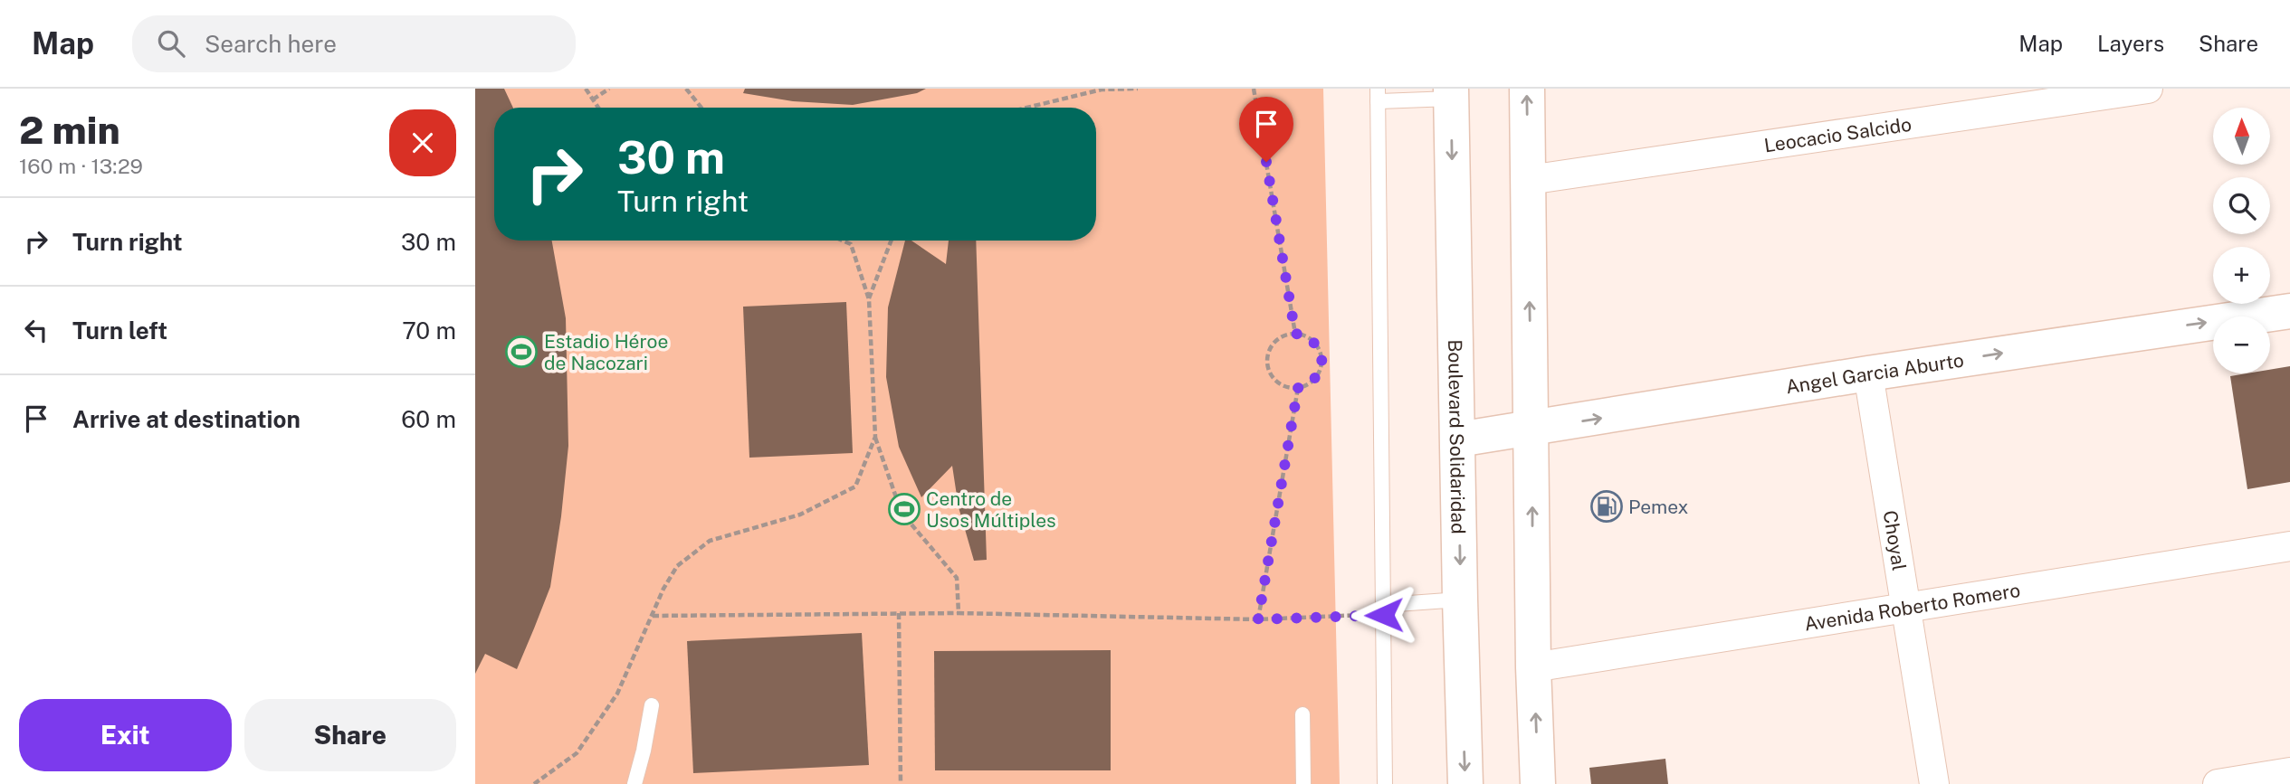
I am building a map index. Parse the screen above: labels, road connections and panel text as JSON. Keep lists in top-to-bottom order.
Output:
{
  "streets": {
    "main road": ["Angel Garcia Aburto", "Boulevard Solidaridad"],
    "street": ["Leocacio Salcido", "Choyal", "Avenida Roberto Romero"]
  },
  "crossings": [
    ["Angel Garcia Aburto", "Boulevard Solidaridad"],
    ["Angel Garcia Aburto", "Choyal"],
    ["Choyal", "Avenida Roberto Romero"]
  ],
  "one_way": ["Angel Garcia Aburto"],
  "places": {
    "sports": ["Estadio Héroe de Nacozari", "Centro de Usos Múltiples"],
    "fuel station": ["Pemex"]
  },
  "north": "top",
  "page": {
    "header": "Map",
    "search": "Search here",
    "nav": ["Map", "Layers", "Share"],
    "heading": ["2 min", "160 m · 13:29"],
    "map_buttons": ["+", "−"],
    "turn": ["30 m", "Turn right"],
    "list": [
      {
        "name": "Turn right",
        "value": "30 m"
      },
      {
        "name": "Turn left",
        "value": "70 m"
      },
      {
        "name": "Arrive at destination",
        "value": "60 m"
      }
    ],
    "buttons": ["Exit", "Share"]
  }
}
